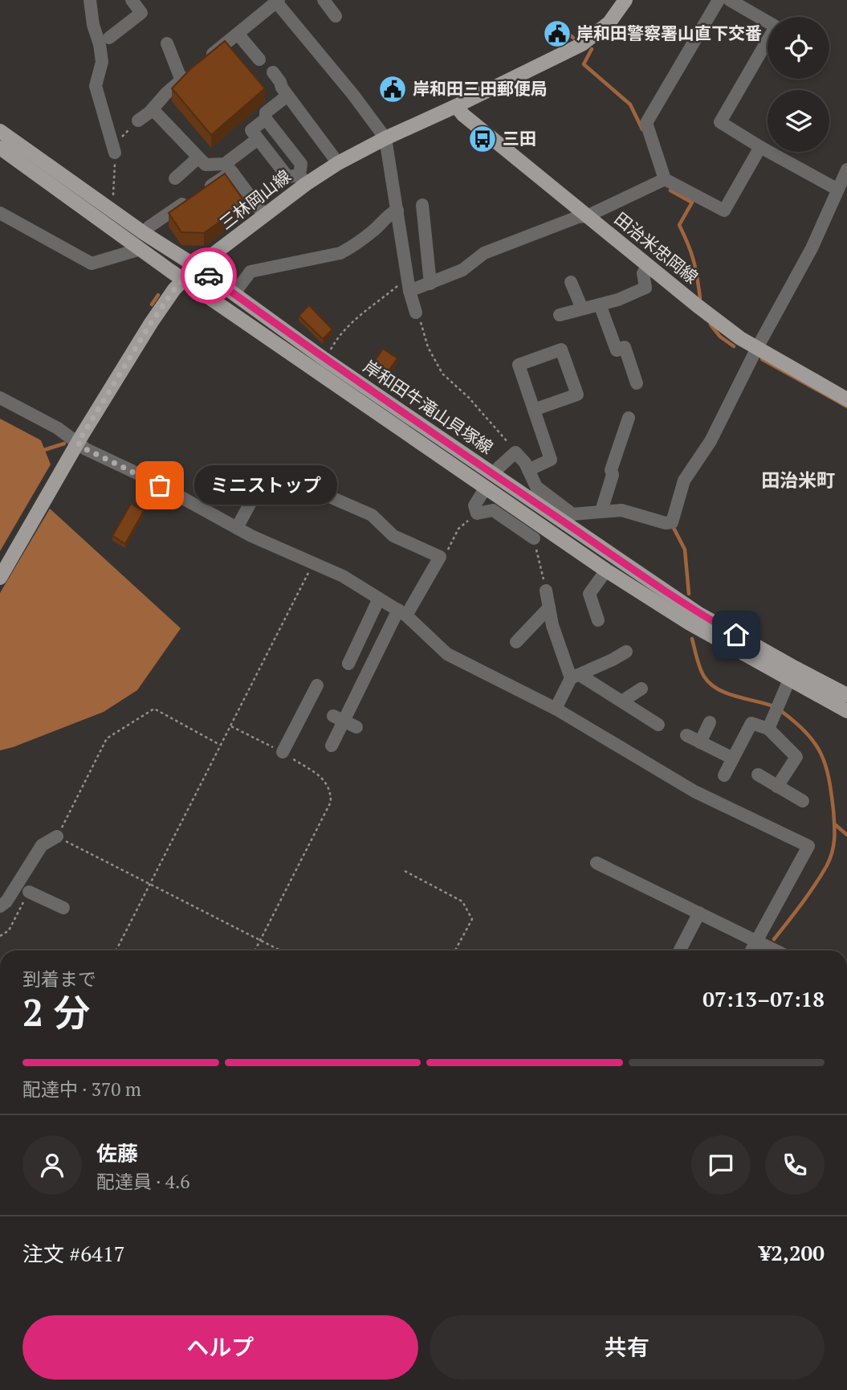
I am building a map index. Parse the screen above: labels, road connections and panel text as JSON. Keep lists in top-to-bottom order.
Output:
{
  "streets": {
    "main road": ["三林岡山線", "田治米忠岡線", "岸和田牛滝山貝塚線"]
  },
  "crossings": [
    ["三林岡山線", "田治米忠岡線"],
    ["三林岡山線", "岸和田牛滝山貝塚線"]
  ],
  "districts": ["田治米町"],
  "places": {
    "public building": ["岸和田警察署山直下交番", "岸和田三田郵便局"],
    "bus stop": ["三田"],
    "other": ["ミニストップ"]
  },
  "page": {
    "bubble": "ミニストップ",
    "heading": ["2 分", "到着まで", "07:13–07:18"],
    "panel": [
      "佐藤",
      "配達員 · 4.6",
      "注文 #6417",
      "¥2,200"
    ],
    "bar": "配達中 · 370 m",
    "buttons": ["ヘルプ", "共有"]
  }
}
